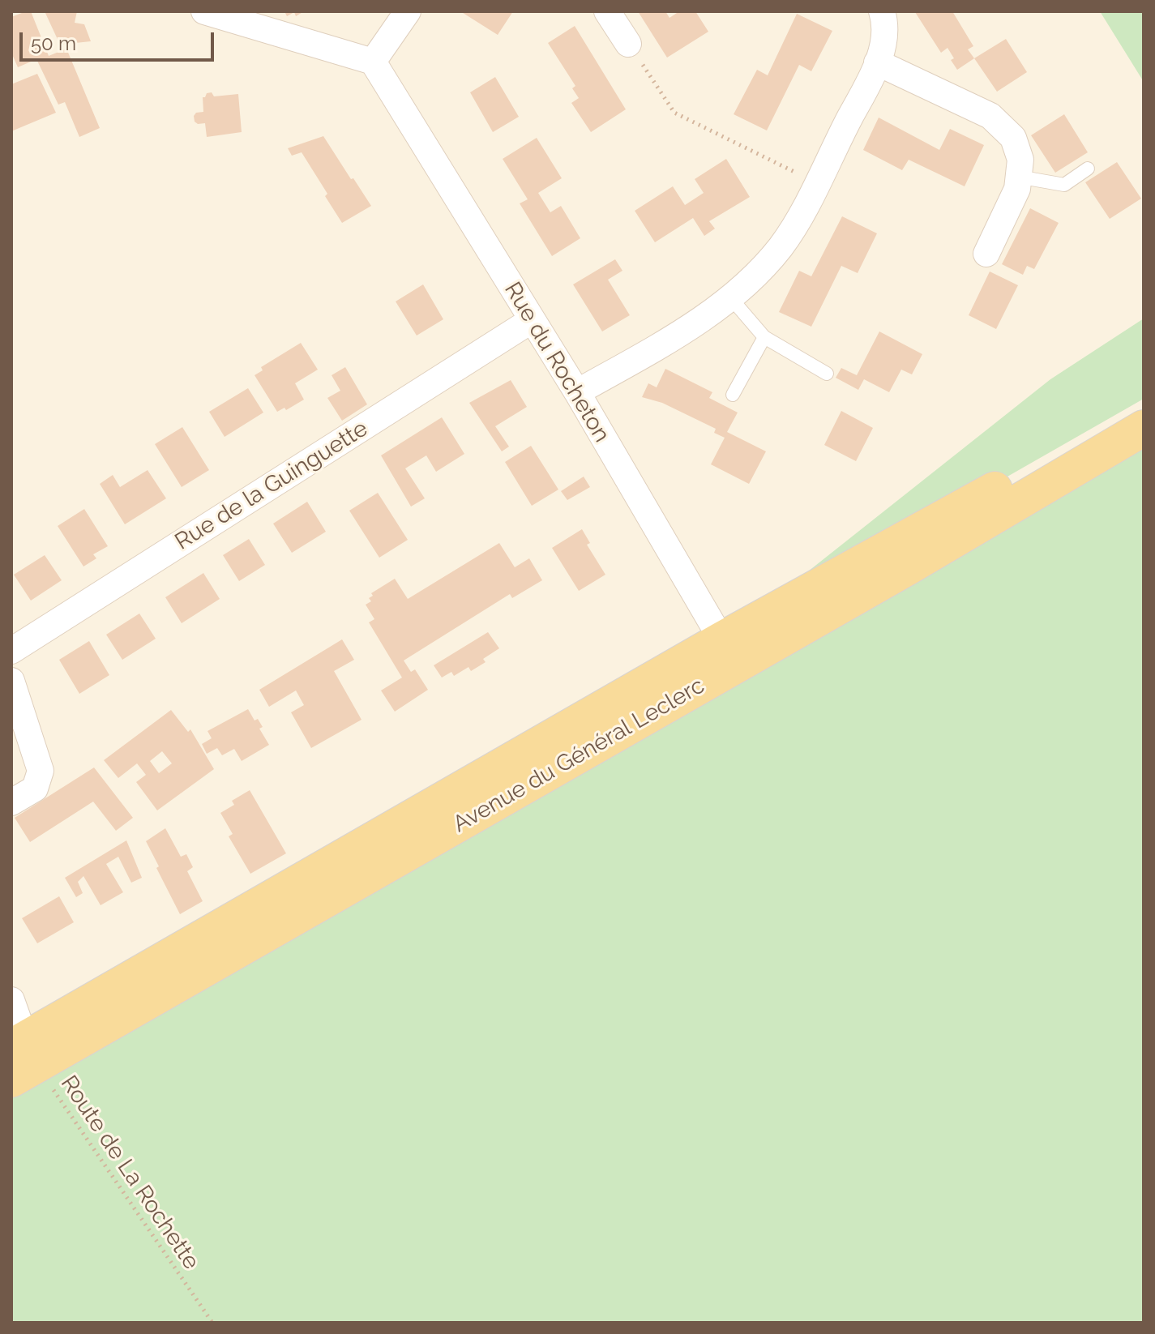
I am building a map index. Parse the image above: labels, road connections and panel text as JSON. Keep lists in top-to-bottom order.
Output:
{
  "streets": {
    "main road": ["Avenue du Général Leclerc"],
    "street": ["Rue du Rocheton", "Rue de la Guinguette"],
    "path": ["Route de La Rochette"]
  },
  "crossings": [
    ["Rue du Rocheton", "Rue de la Guinguette"],
    ["Rue du Rocheton", "Avenue du Général Leclerc"],
    ["Avenue du Général Leclerc", "Route de La Rochette"]
  ],
  "scale_bar": "50 m"
}
